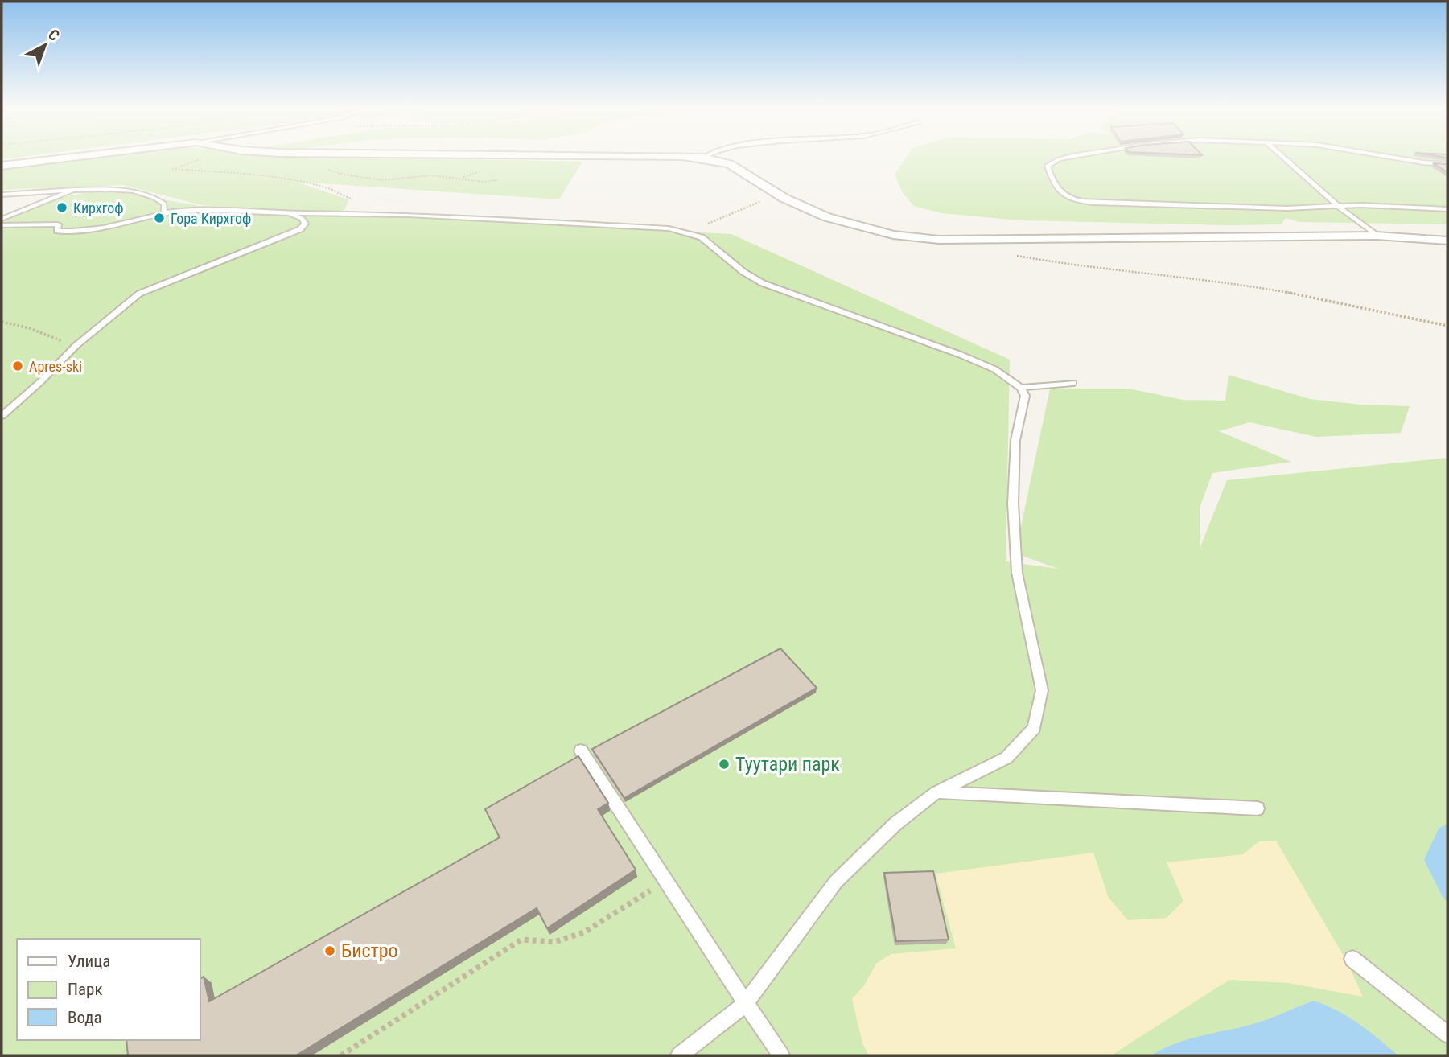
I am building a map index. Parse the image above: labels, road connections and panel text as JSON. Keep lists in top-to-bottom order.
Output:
{
  "places": [
    "Кирхгоф",
    "Гора Кирхгоф",
    "Apres-ski",
    "Туутари парк",
    "Бистро"
  ],
  "legend": ["Улица", "Парк", "Вода"],
  "north": "top right"
}
